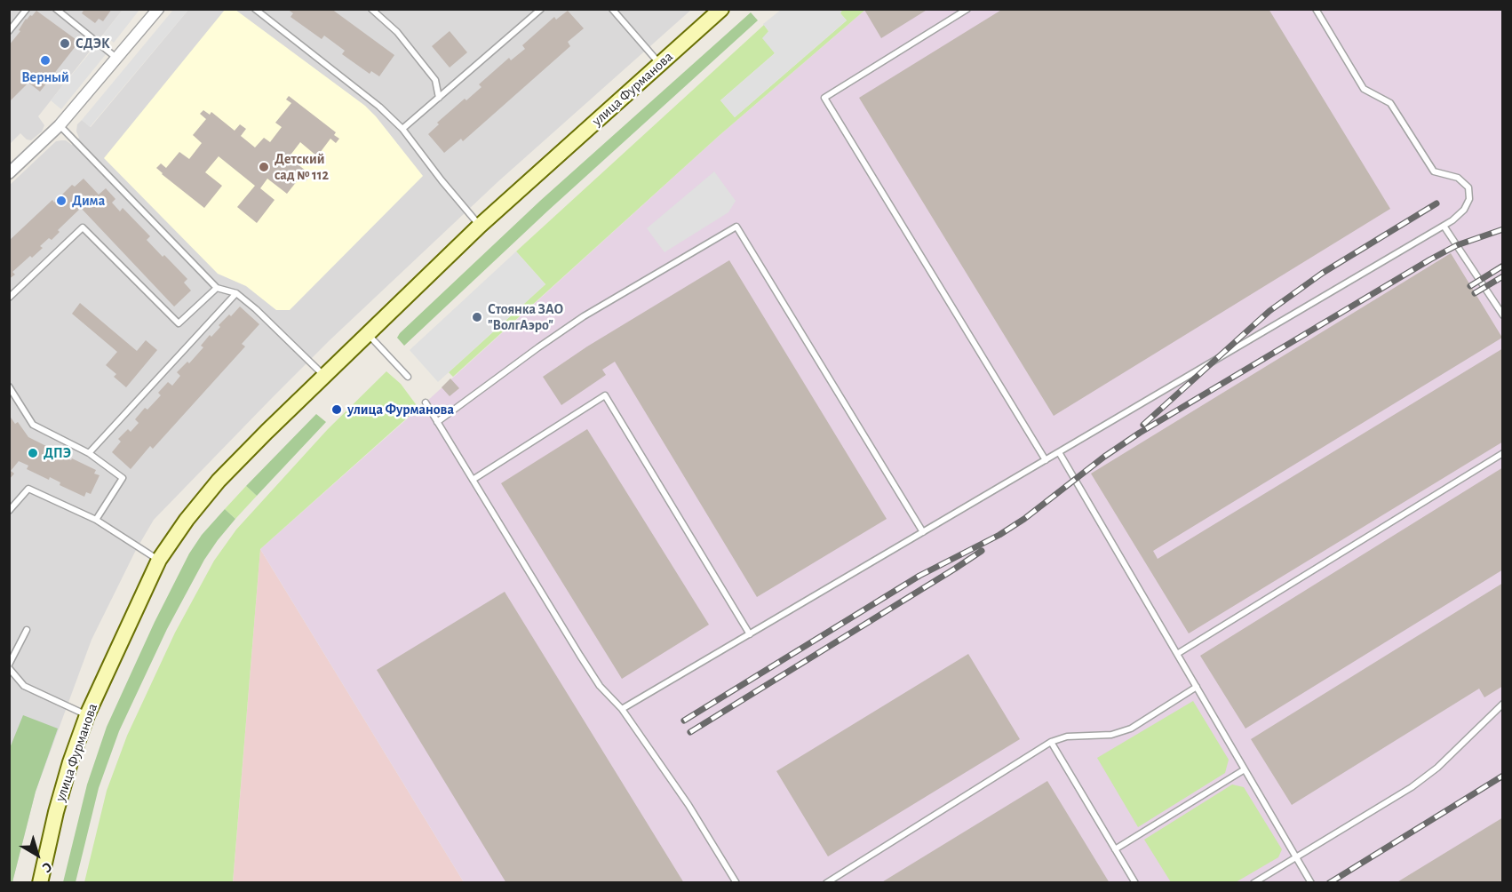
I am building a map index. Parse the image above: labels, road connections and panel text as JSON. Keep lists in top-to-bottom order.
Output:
{
  "streets": {
    "main road": ["улица Фурманова"]
  },
  "places": [
    "СДЭК",
    "Верный",
    "Детский сад № 112",
    "Дима",
    "Стоянка ЗАО \"ВолгАэро\"",
    "улица Фурманова",
    "ДПЭ"
  ],
  "north": "bottom right"
}
